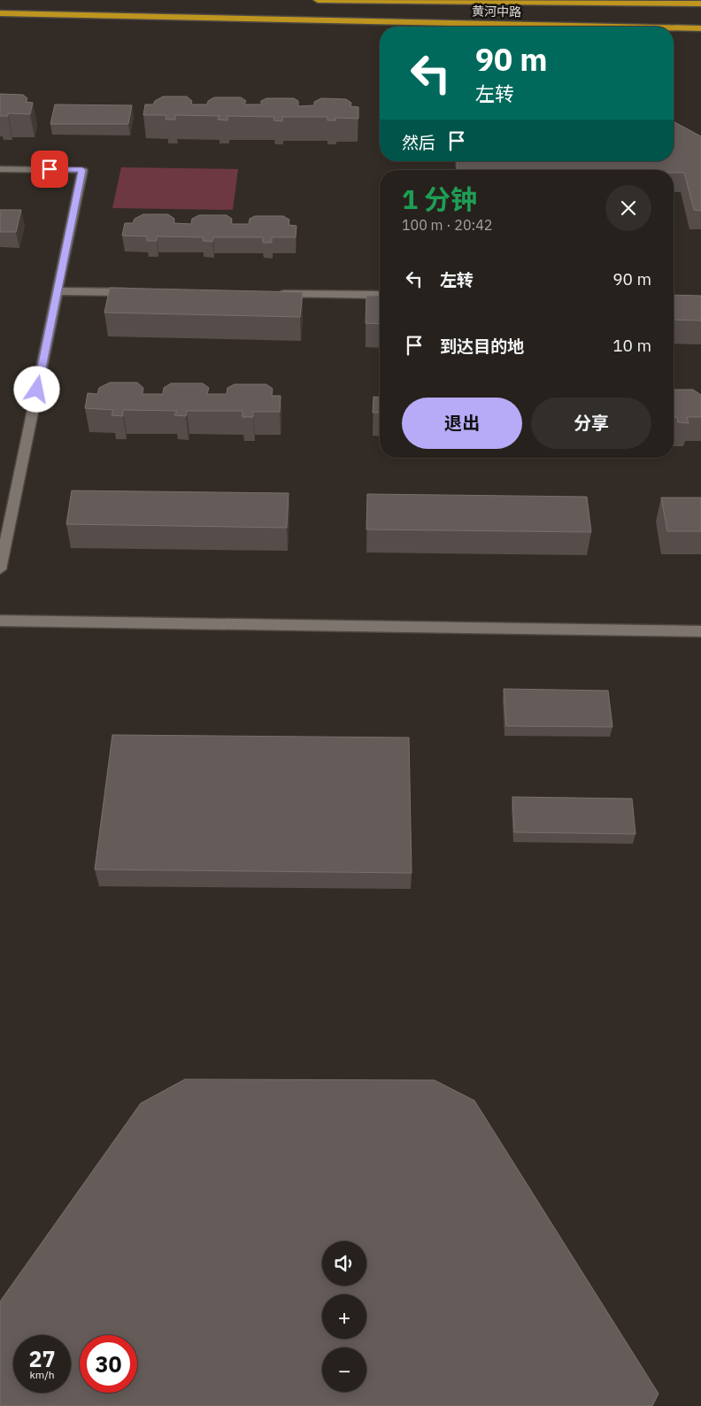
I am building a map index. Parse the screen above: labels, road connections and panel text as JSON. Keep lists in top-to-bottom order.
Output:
{
  "streets": {
    "highway": ["黄河中路"]
  },
  "page": {
    "turn": ["90 m", "左转"],
    "then": "然后",
    "heading": ["1 分钟", "100 m · 20:42"],
    "list": [
      {
        "name": "左转",
        "value": "90 m"
      },
      {
        "name": "到达目的地",
        "value": "10 m"
      }
    ],
    "buttons": ["退出", "分享"],
    "map_buttons": ["+", "−"],
    "speed": "27 km/h",
    "limit": "30"
  }
}
